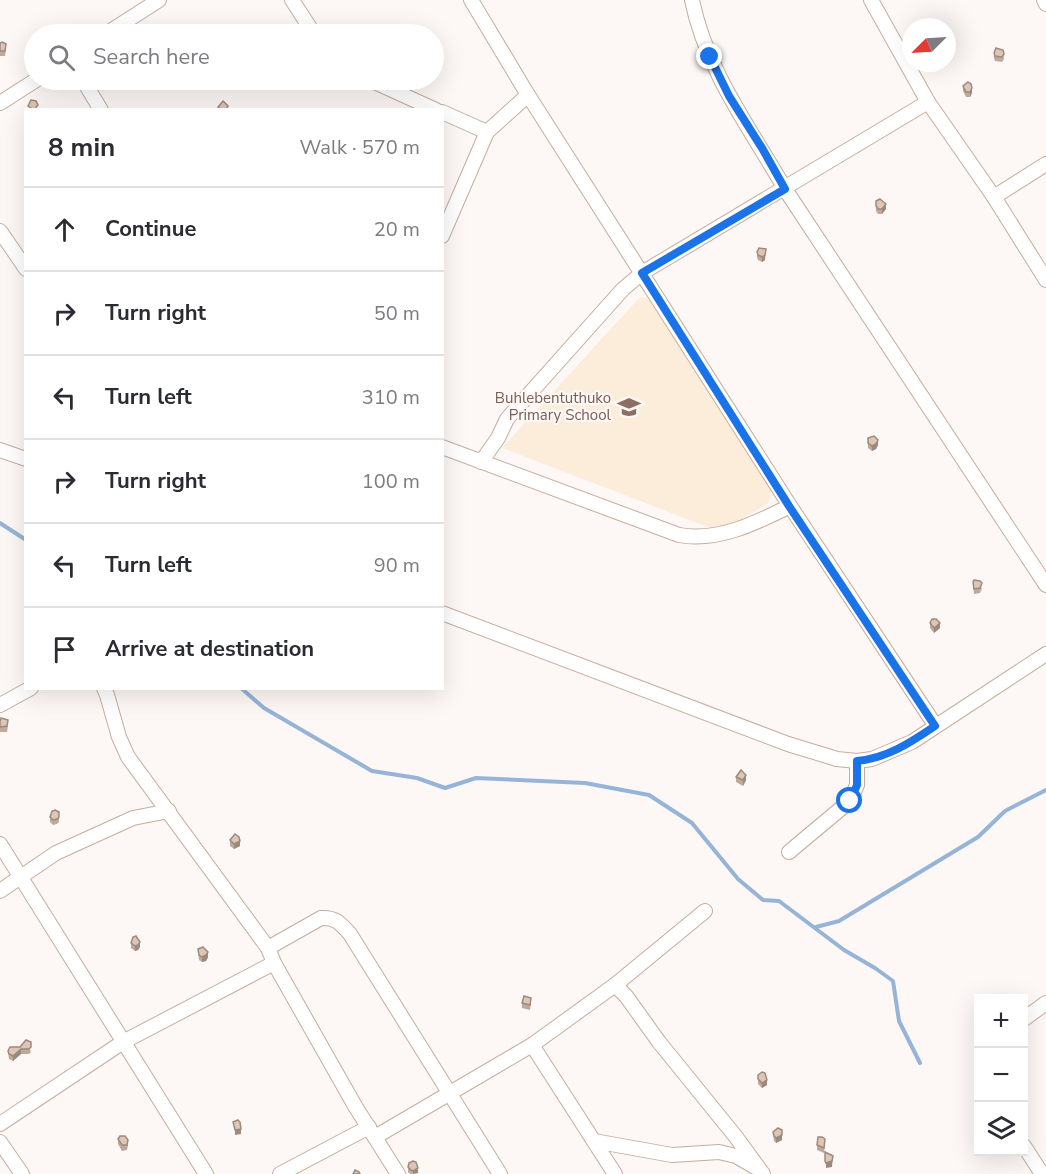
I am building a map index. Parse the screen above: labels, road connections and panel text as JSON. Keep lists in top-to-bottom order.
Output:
{
  "places": {
    "school or university": ["Buhlebentuthuko Primary School"]
  },
  "north": "bottom left",
  "page": {
    "search": "Search here",
    "heading": ["8 min", "Walk · 570 m"],
    "list": [
      ["Continue", "20 m"],
      ["Turn right", "50 m"],
      ["Turn left", "310 m"],
      ["Turn right", "100 m"],
      ["Turn left", "90 m"],
      "Arrive at destination"
    ],
    "map_buttons": ["+", "−"]
  }
}
